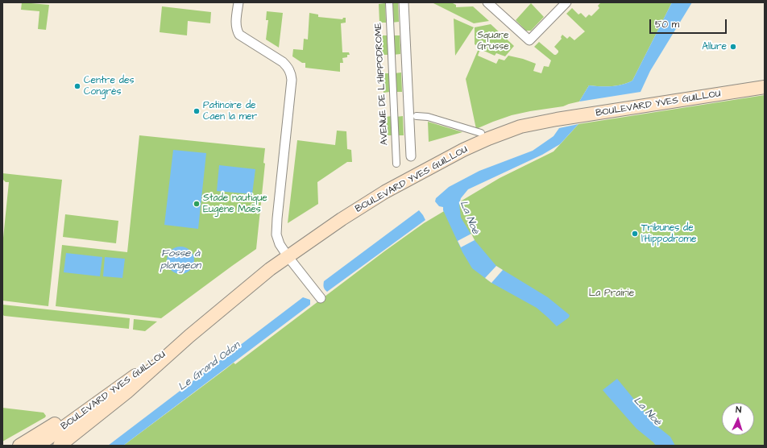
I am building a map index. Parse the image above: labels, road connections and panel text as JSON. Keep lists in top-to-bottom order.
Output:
{
  "streets": {
    "main road": ["BOULEVARD YVES GUILLOU"],
    "street": ["AVENUE DE L'HIPPODROME"]
  },
  "water": ["La Noé", "Fosse à plongeon", "Le Grand Odon"],
  "parks": ["Square Grusse", "La Prairie"],
  "places": [
    "Allure",
    "Centre des Congrès",
    "Patinoire de Caen la mer",
    "Stade nautique Eugène Maës",
    "Tribunes de l'Hippodrome"
  ],
  "scale_bar": "50 m",
  "north": "top"
}
